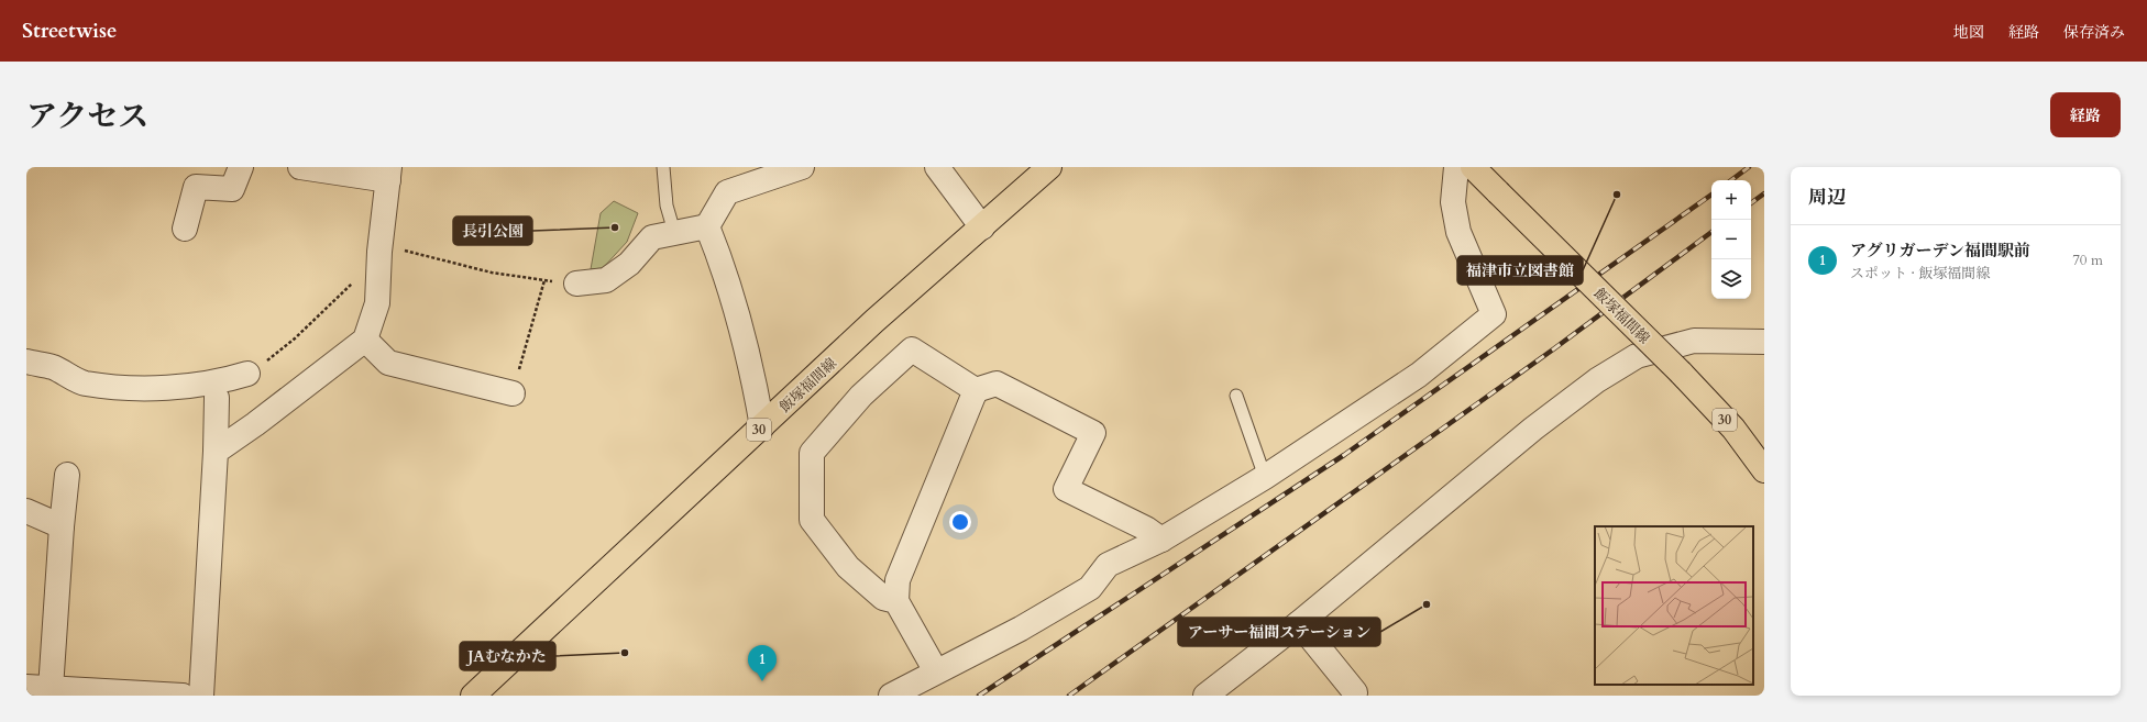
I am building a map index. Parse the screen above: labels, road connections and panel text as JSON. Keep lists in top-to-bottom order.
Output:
{
  "streets": {
    "main road": ["飯塚福間線", "30"]
  },
  "places": [
    "福津市立図書館",
    "長引公園",
    "アーサー福間ステーション",
    "JAむなかた"
  ],
  "page": {
    "header": "Streetwise",
    "nav": ["地図", "経路", "保存済み"],
    "title": "アクセス",
    "buttons": "経路",
    "heading": "周辺",
    "map_buttons": ["+", "−"],
    "list": [
      {
        "mark": "1",
        "name": "アグリガーデン福間駅前",
        "note": "スポット · 飯塚福間線",
        "value": "70 m"
      }
    ],
    "pins": "1"
  }
}
